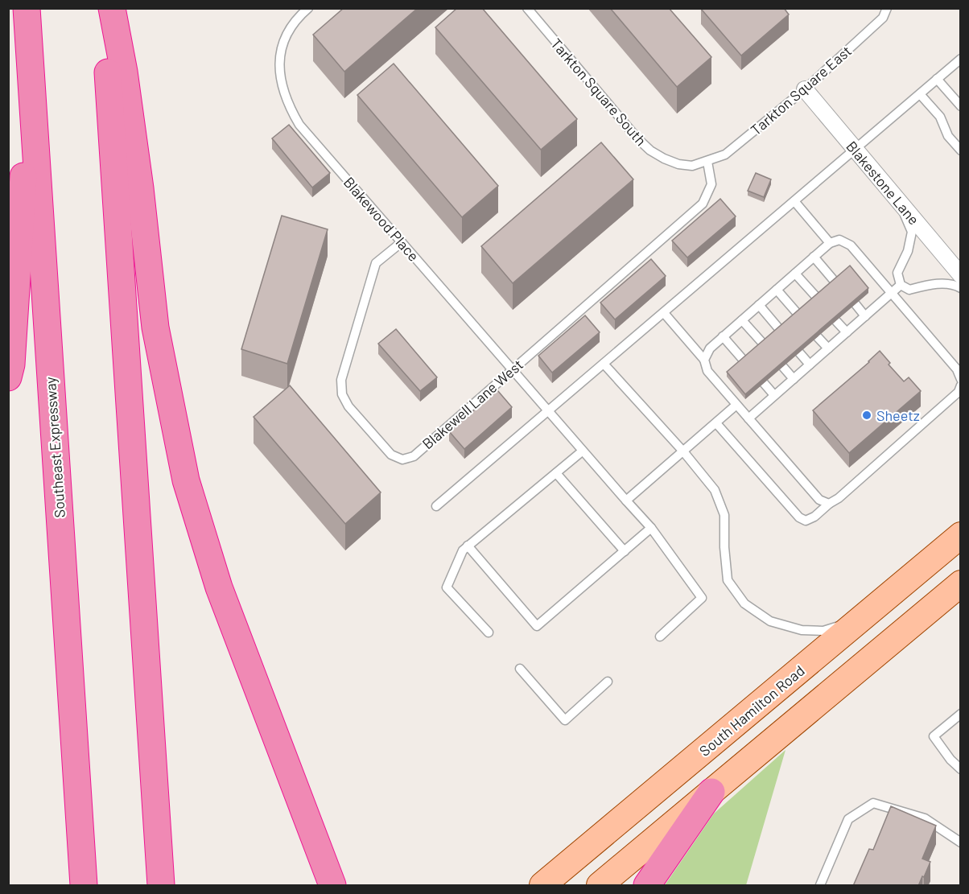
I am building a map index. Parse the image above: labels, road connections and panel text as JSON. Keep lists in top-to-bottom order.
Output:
{
  "streets": {
    "highway": ["Southeast Expressway"],
    "main road": ["South Hamilton Road"],
    "street": ["Blakestone Lane"],
    "lane": [
      "Tarkton Square East",
      "Tarkton Square South",
      "Blakewood Place",
      "Blakewell Lane West"
    ]
  },
  "crossings": [
    ["Tarkton Square East", "Tarkton Square South"],
    ["Tarkton Square East", "Blakestone Lane"],
    ["Tarkton Square East", "Blakewell Lane West"],
    ["Tarkton Square South", "Blakewell Lane West"],
    ["Blakewood Place", "Blakewell Lane West"]
  ],
  "places": ["Sheetz"]
}
